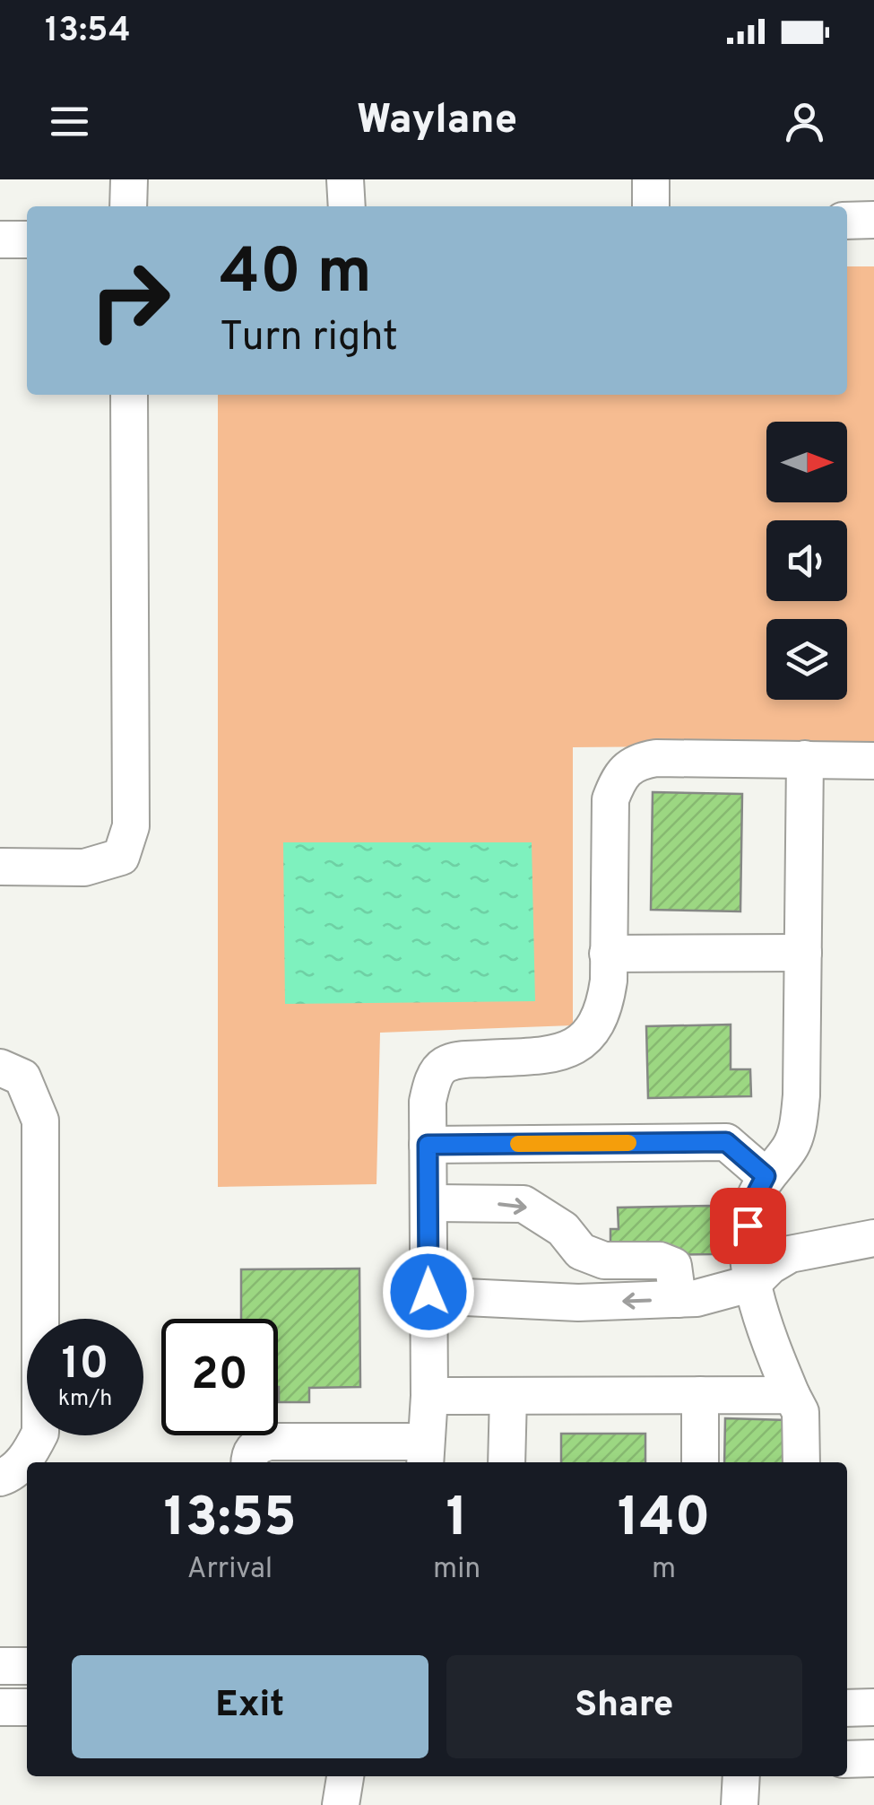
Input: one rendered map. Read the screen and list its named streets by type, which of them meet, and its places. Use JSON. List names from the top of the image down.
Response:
{
  "north": "right",
  "page": {
    "status": "13:54",
    "header": "Waylane",
    "turn": ["40 m", "Turn right"],
    "speed": "10 km/h",
    "limit": "20",
    "eta": [
      "13:55",
      "Arrival",
      "1",
      "min",
      "140",
      "m"
    ],
    "buttons": ["Exit", "Share"]
  }
}
